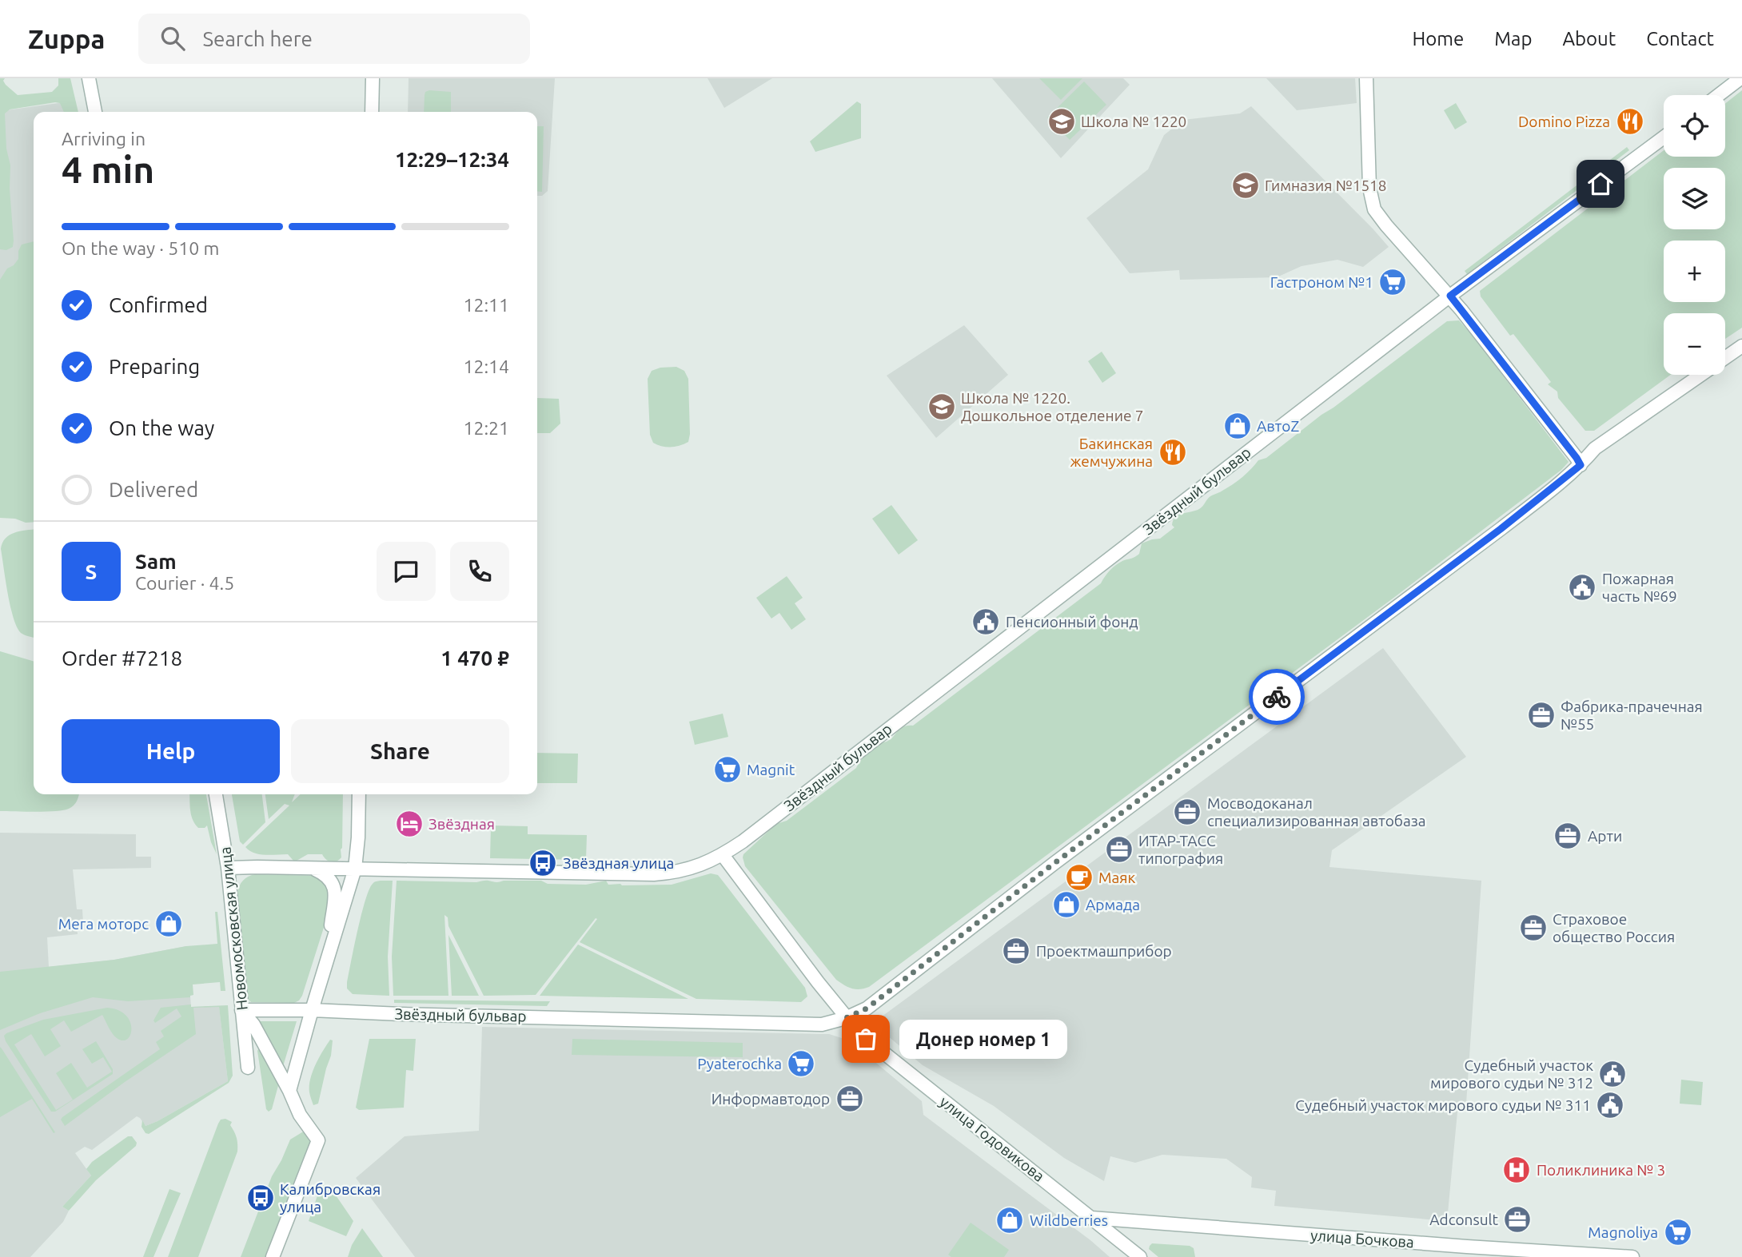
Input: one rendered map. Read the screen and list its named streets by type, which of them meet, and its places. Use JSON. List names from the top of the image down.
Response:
{
  "streets": {
    "street": [
      "Звёздный бульвар",
      "Новомосковская улица",
      "улица Годовикова",
      "улица Бочкова"
    ]
  },
  "crossings": [
    ["Звёздный бульвар", "Новомосковская улица"],
    ["Звёздный бульвар", "улица Годовикова"],
    ["улица Годовикова", "улица Бочкова"]
  ],
  "places": {
    "school or university": ["Школа № 1220", "Гимназия №1518", "Школа № 1220. Дошкольное отделение 7"],
    "restaurant": ["Domino Pizza", "Бакинская жемчужина"],
    "supermarket": [
      "Гастроном №1",
      "Magnit",
      "Pyaterochka",
      "Magnoliya"
    ],
    "shop": [
      "АвтоZ",
      "Армада",
      "Мега моторс",
      "Wildberries"
    ],
    "public building": [
      "Пожарная часть №69",
      "Пенсионный фонд",
      "Судебный участок мирового судьи № 312",
      "Судебный участок мирового судьи № 311"
    ],
    "office": [
      "Фабрика-прачечная №55",
      "Мосводоканал специализированная автобаза",
      "Арти",
      "ИТАР-ТАСС типография",
      "Страховое общество Россия",
      "Проектмашприбор",
      "Информавтодор",
      "Adconsult"
    ],
    "hotel": ["Звёздная"],
    "bus stop": ["Звёздная улица", "Калибровская улица"],
    "cafe": ["Маяк"],
    "other": ["Донер номер 1"],
    "hospital": ["Поликлиника № 3"]
  },
  "page": {
    "header": "Zuppa",
    "search": "Search here",
    "nav": [
      "Home",
      "Map",
      "About",
      "Contact"
    ],
    "map_buttons": ["+", "−"],
    "heading": ["4 min", "Arriving in", "12:29–12:34"],
    "panel": [
      "Sam",
      "Courier · 4.5",
      "Order #7218",
      "1 470 ₽"
    ],
    "bar": "On the way · 510 m",
    "list": [
      ["Confirmed", "12:11"],
      ["Preparing", "12:14"],
      ["On the way", "12:21"],
      "Delivered"
    ],
    "round": "S",
    "buttons": ["Help", "Share"],
    "bubble": "Донер номер 1"
  }
}
